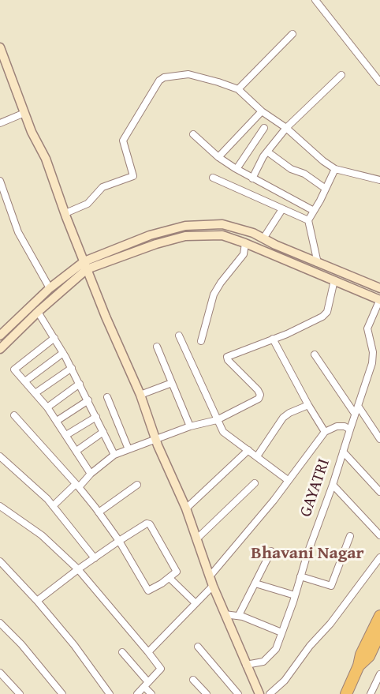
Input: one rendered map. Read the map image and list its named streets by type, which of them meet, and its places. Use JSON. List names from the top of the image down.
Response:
{
  "streets": {
    "street": ["GAYATRI"]
  },
  "districts": ["Bhavani Nagar"]
}
